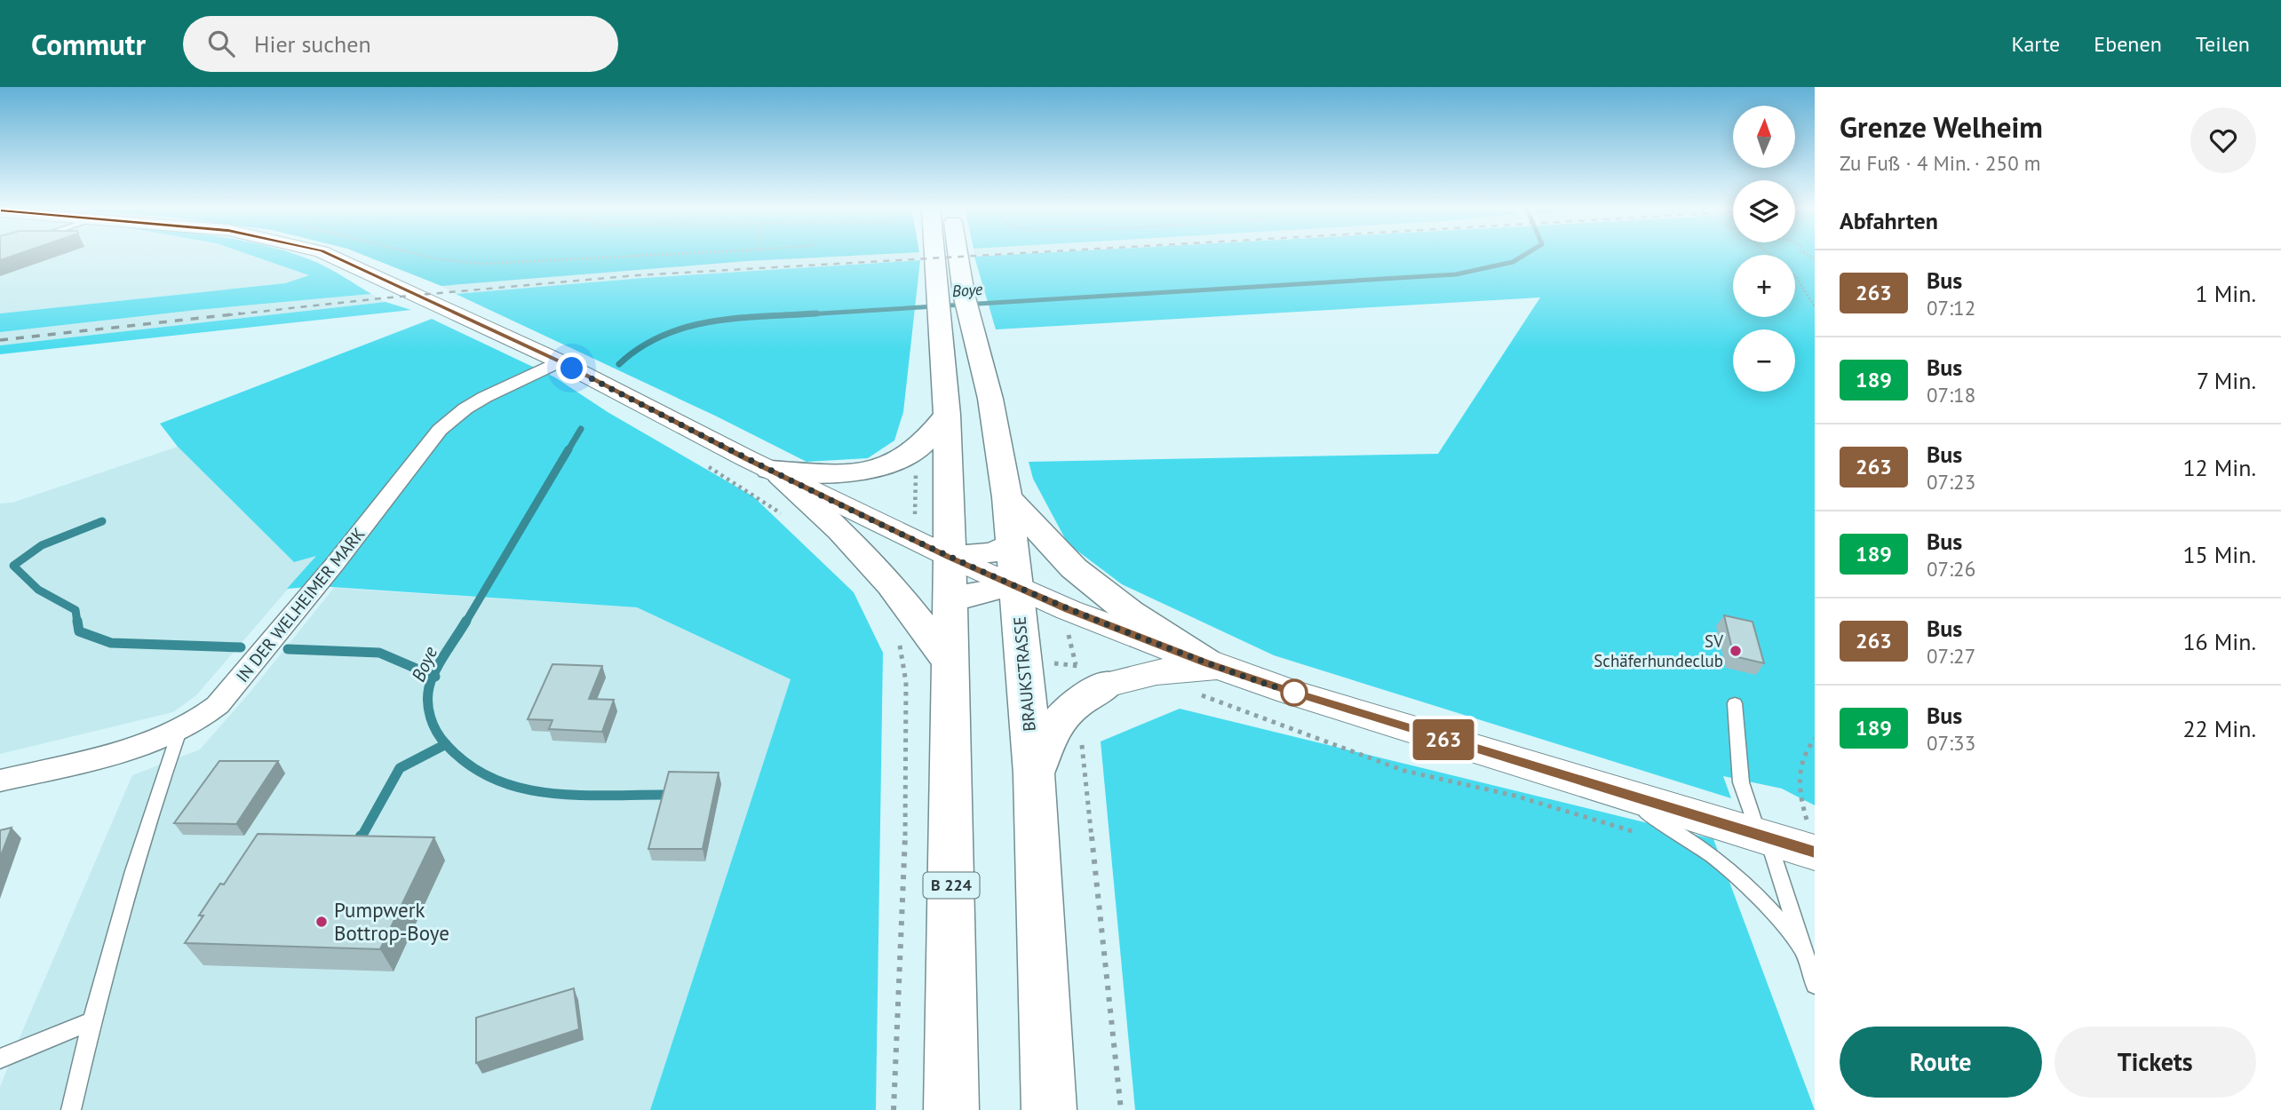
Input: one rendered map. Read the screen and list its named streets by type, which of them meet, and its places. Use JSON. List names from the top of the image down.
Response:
{
  "streets": {
    "main road": ["BRAUKSTRASSE", "B 224"],
    "street": ["IN DER WELHEIMER MARK"]
  },
  "water": ["Boye"],
  "places": ["SV Schäferhundeclub", "Pumpwerk Bottrop-Boye"],
  "lines": ["bus line 263"],
  "north": "top",
  "page": {
    "header": "Commutr",
    "search": "Hier suchen",
    "nav": ["Karte", "Ebenen", "Teilen"],
    "on_map": "263",
    "heading": [
      ["Grenze Welheim", "Zu Fuß · 4 Min. · 250 m"],
      "Abfahrten"
    ],
    "map_buttons": ["+", "−"],
    "list": [
      {
        "mark": "263",
        "name": "Bus",
        "note": "07:12",
        "value": "1 Min."
      },
      {
        "mark": "189",
        "name": "Bus",
        "note": "07:18",
        "value": "7 Min."
      },
      {
        "mark": "263",
        "name": "Bus",
        "note": "07:23",
        "value": "12 Min."
      },
      {
        "mark": "189",
        "name": "Bus",
        "note": "07:26",
        "value": "15 Min."
      },
      {
        "mark": "263",
        "name": "Bus",
        "note": "07:27",
        "value": "16 Min."
      },
      {
        "mark": "189",
        "name": "Bus",
        "note": "07:33",
        "value": "22 Min."
      }
    ],
    "buttons": ["Route", "Tickets"]
  }
}
